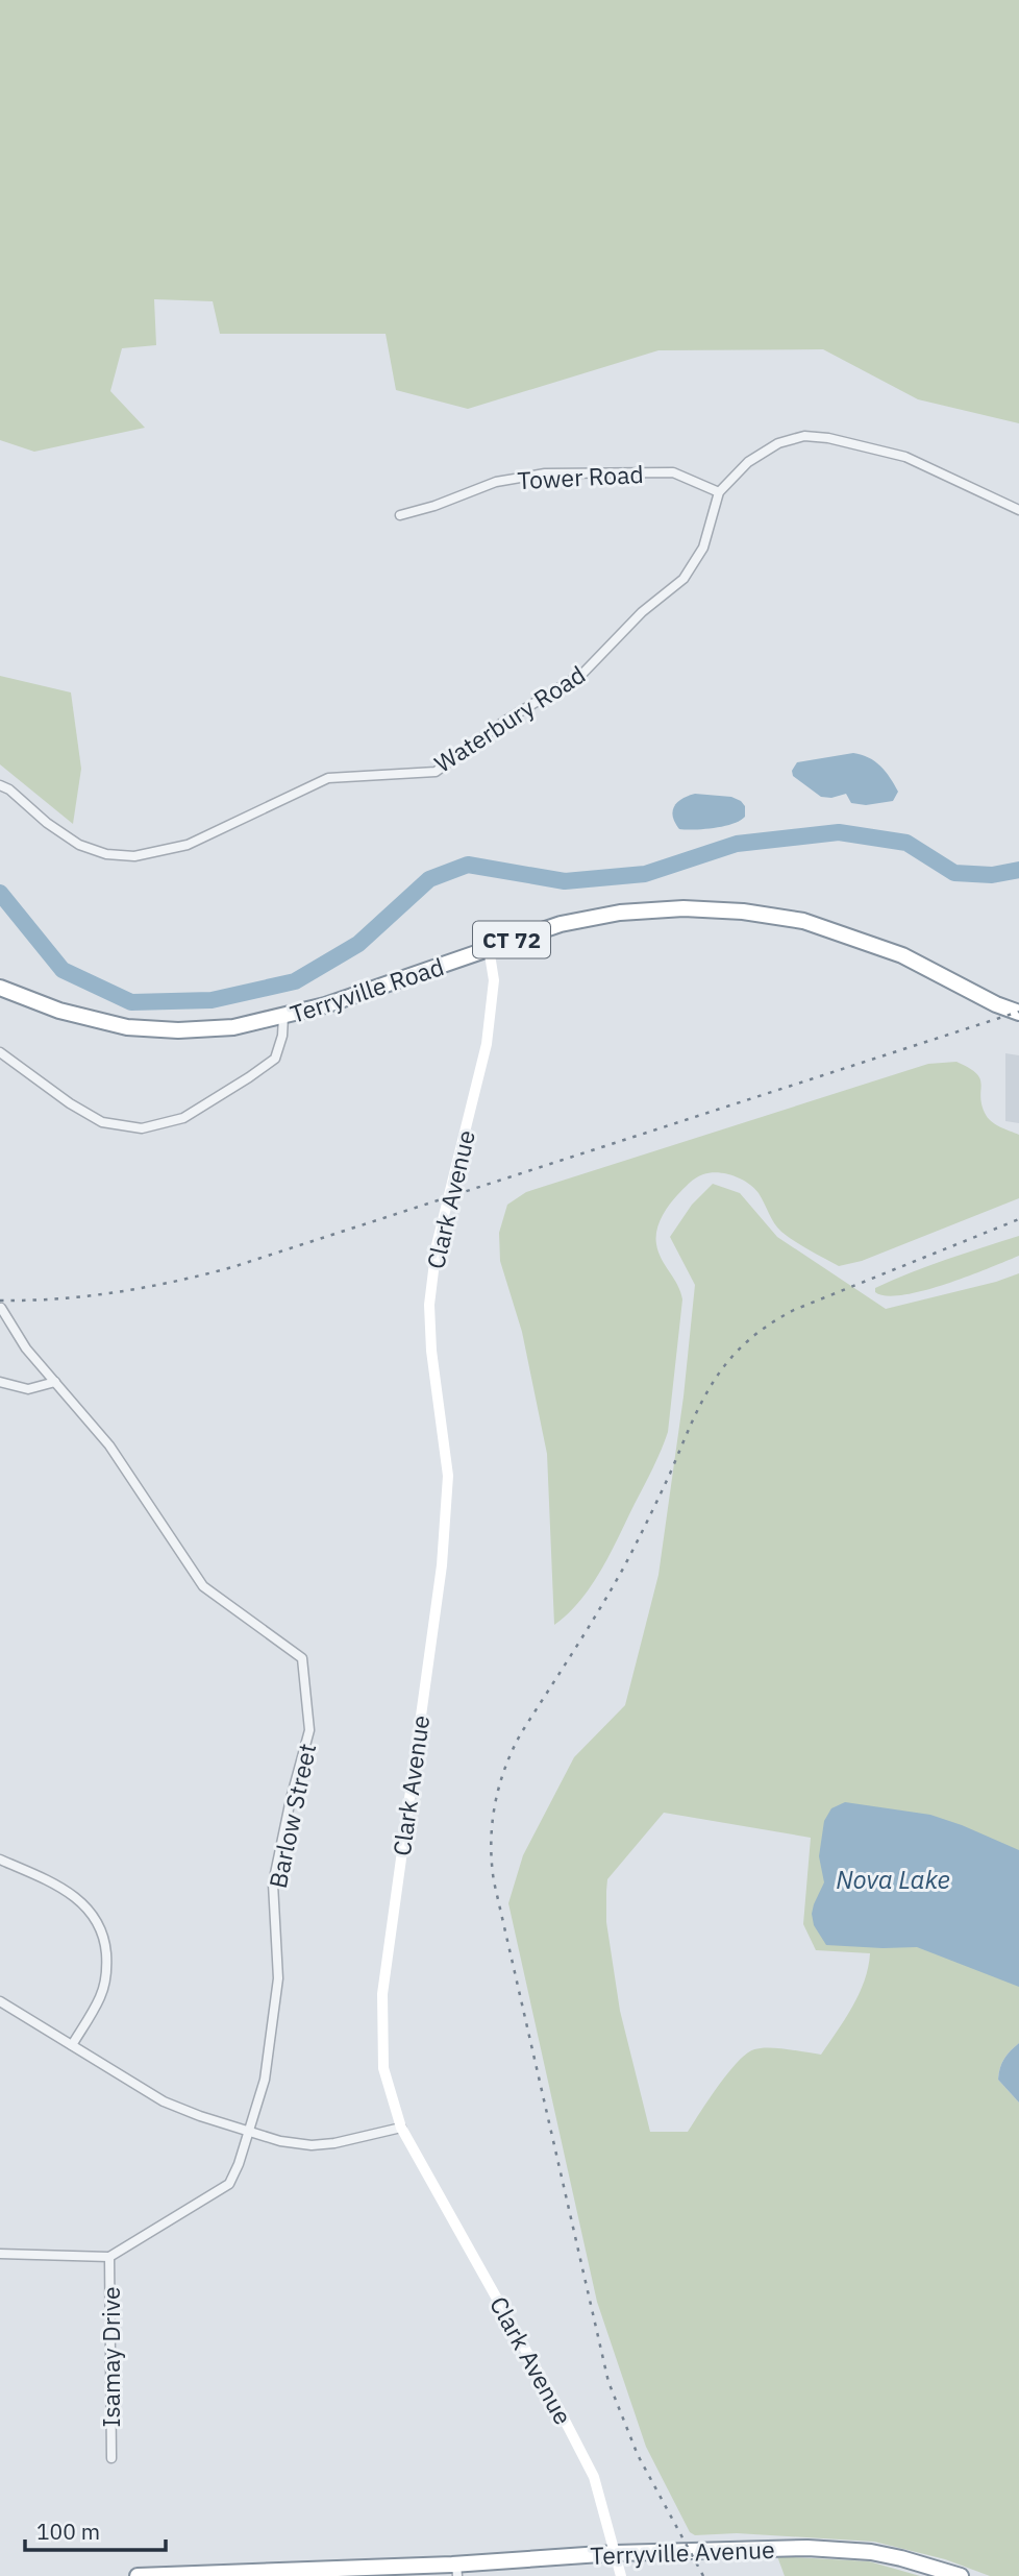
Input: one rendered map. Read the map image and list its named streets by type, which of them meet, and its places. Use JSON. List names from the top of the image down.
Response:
{
  "streets": {
    "highway": ["CT 72", "Terryville Road", "Terryville Avenue"],
    "main road": ["Clark Avenue"],
    "street": [
      "Tower Road",
      "Waterbury Road",
      "Barlow Street",
      "Isamay Drive"
    ]
  },
  "crossings": [
    ["Tower Road", "Waterbury Road"],
    ["Terryville Road", "Clark Avenue"],
    ["Clark Avenue", "Terryville Avenue"],
    ["Barlow Street", "Isamay Drive"]
  ],
  "water": ["Nova Lake"],
  "scale_bar": "100 m"
}
